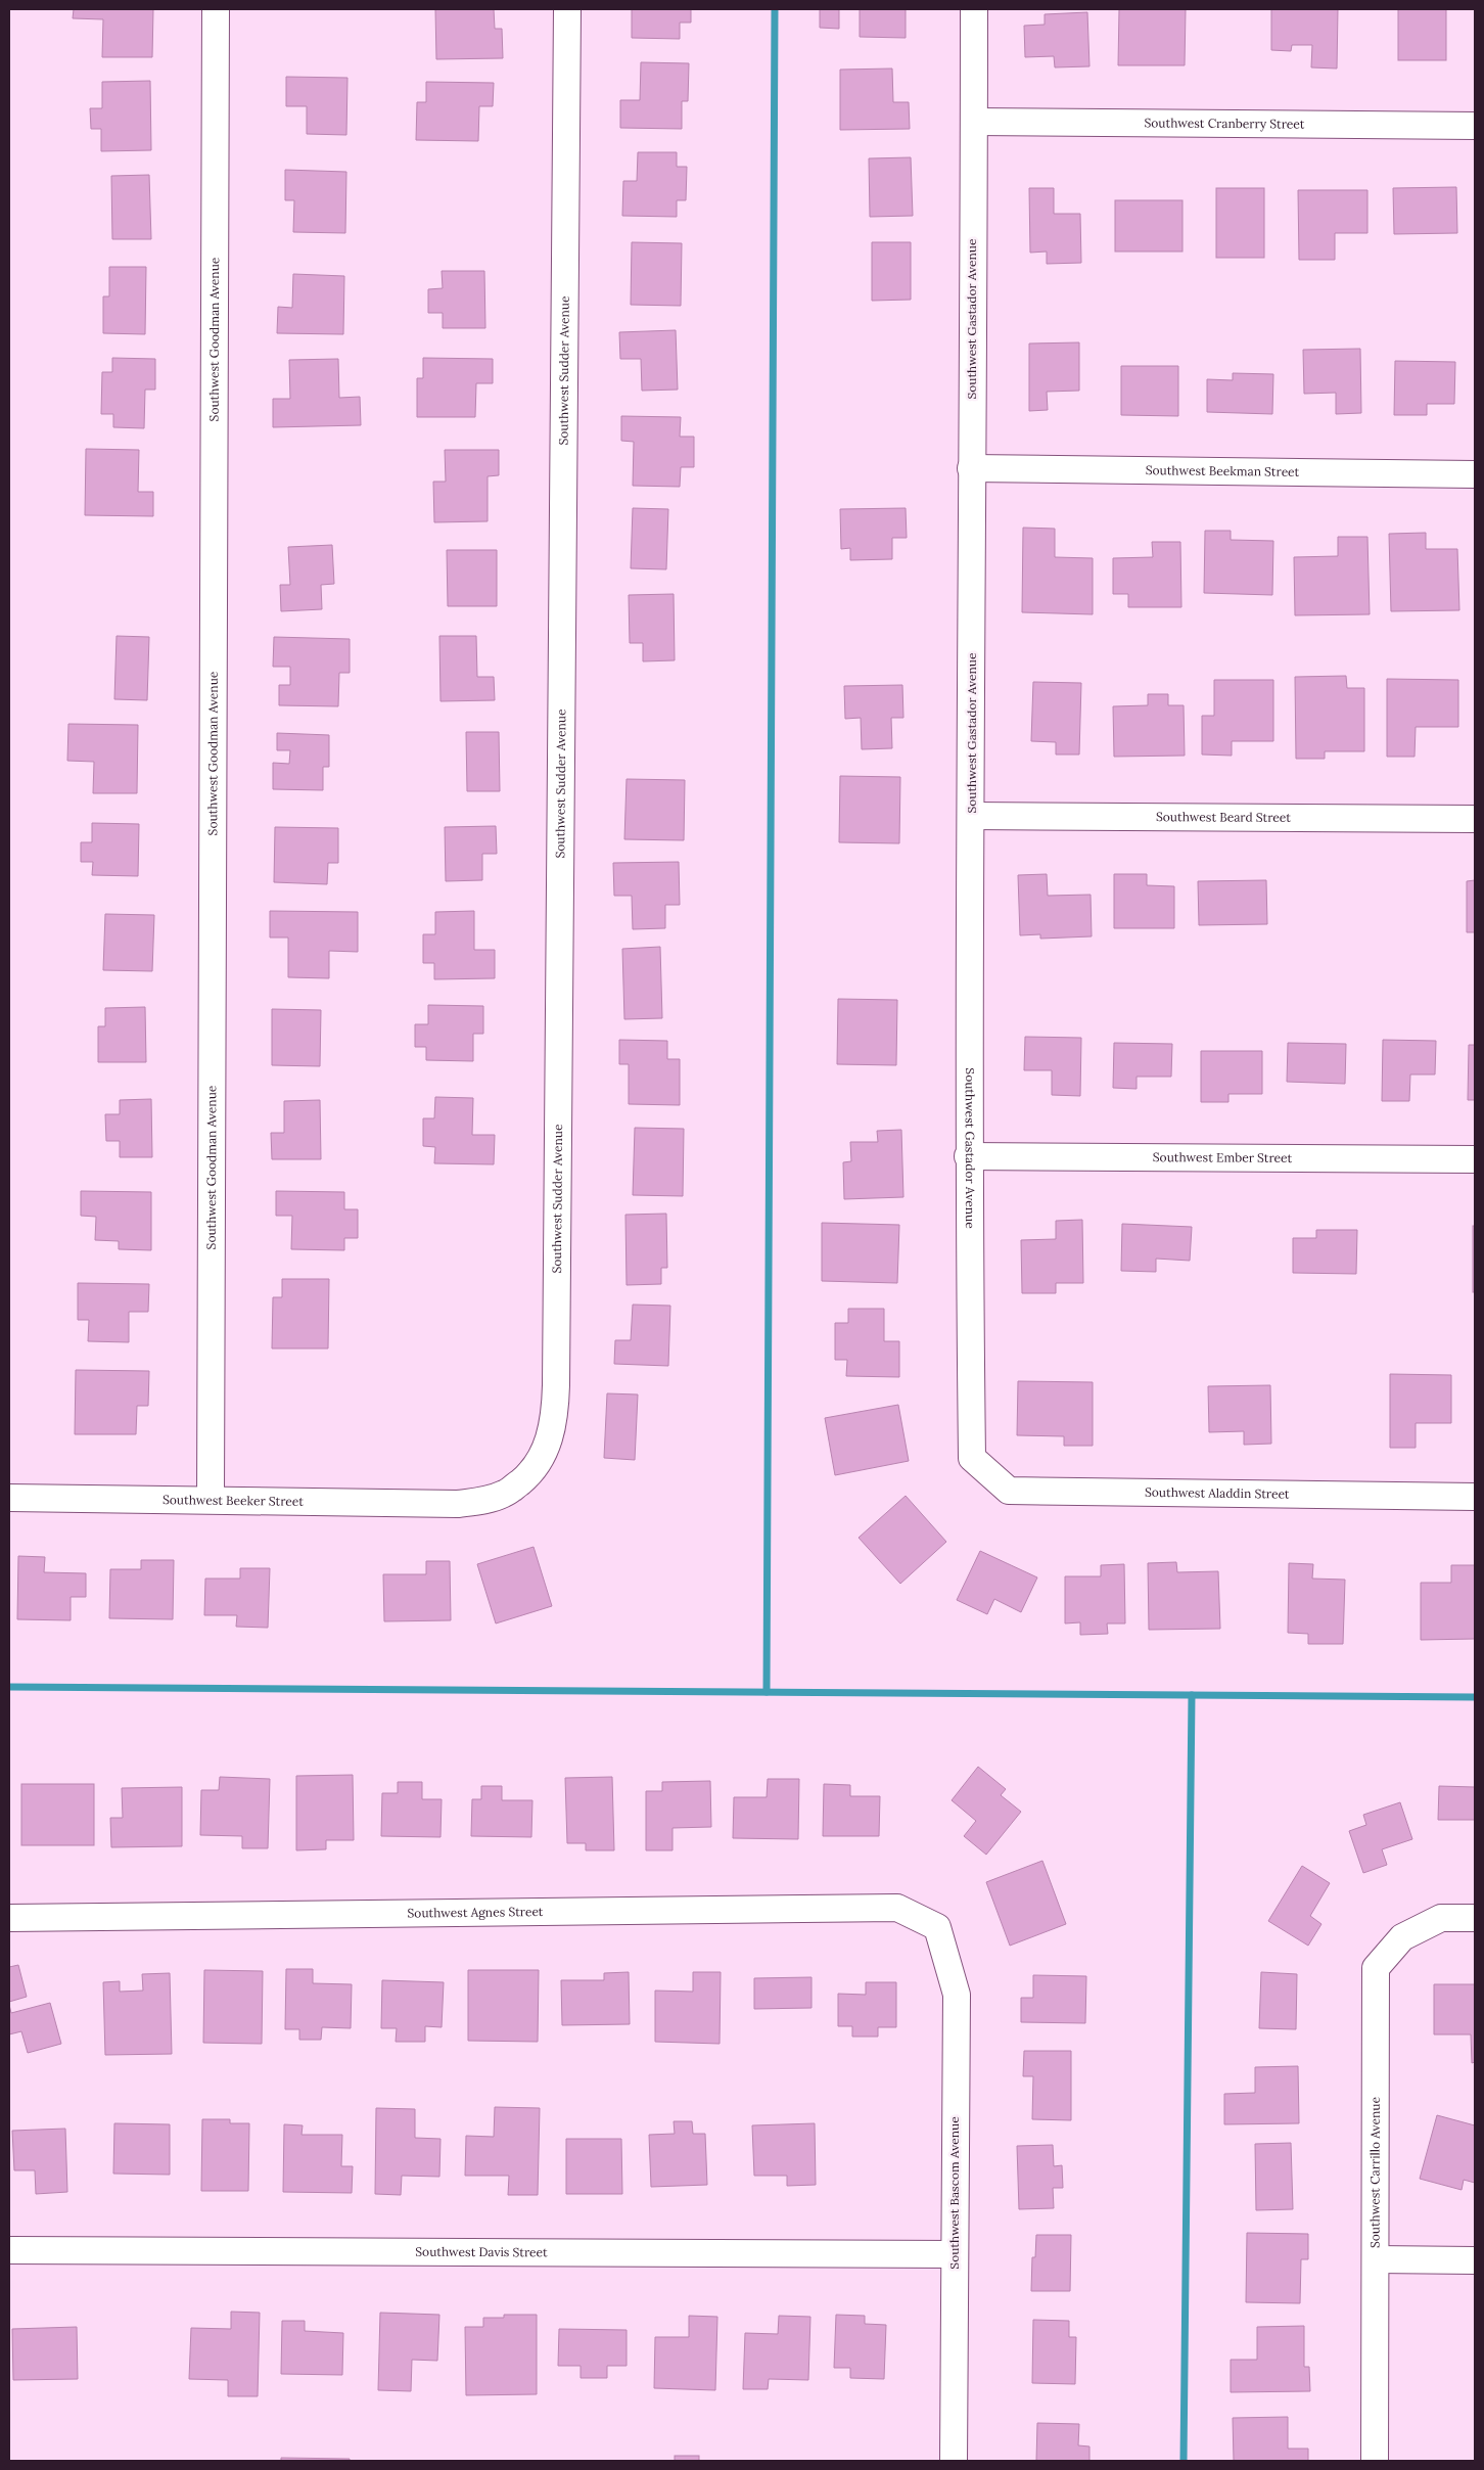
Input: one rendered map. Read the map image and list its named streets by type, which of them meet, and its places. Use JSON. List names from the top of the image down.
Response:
{
  "streets": {
    "street": [
      "Southwest Cranberry Street",
      "Southwest Gastador Avenue",
      "Southwest Goodman Avenue",
      "Southwest Sudder Avenue",
      "Southwest Beekman Street",
      "Southwest Beard Street",
      "Southwest Ember Street",
      "Southwest Aladdin Street",
      "Southwest Beeker Street",
      "Southwest Agnes Street",
      "Southwest Carrillo Avenue",
      "Southwest Bascom Avenue",
      "Southwest Davis Street"
    ]
  },
  "crossings": [
    ["Southwest Cranberry Street", "Southwest Gastador Avenue"],
    ["Southwest Gastador Avenue", "Southwest Beekman Street"],
    ["Southwest Gastador Avenue", "Southwest Beard Street"],
    ["Southwest Gastador Avenue", "Southwest Ember Street"],
    ["Southwest Gastador Avenue", "Southwest Aladdin Street"],
    ["Southwest Goodman Avenue", "Southwest Beeker Street"],
    ["Southwest Sudder Avenue", "Southwest Beeker Street"],
    ["Southwest Agnes Street", "Southwest Bascom Avenue"],
    ["Southwest Bascom Avenue", "Southwest Davis Street"]
  ]
}
